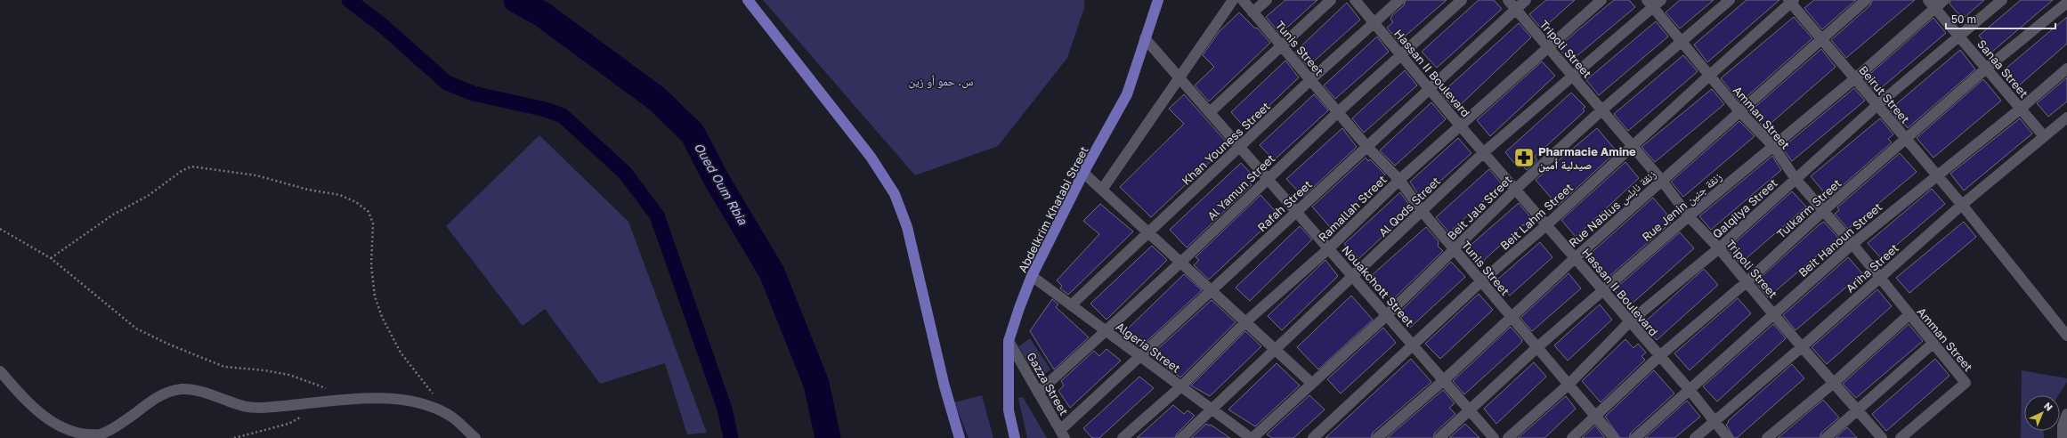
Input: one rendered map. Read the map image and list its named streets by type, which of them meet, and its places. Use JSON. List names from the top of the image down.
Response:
{
  "streets": {
    "main road": ["Abdelkrim Khatabi Street"],
    "street": [
      "Tunis Street",
      "Tripoli Street",
      "Sanaa Street",
      "Hassan II Boulevard",
      "Beirut Street",
      "Amman Street",
      "Khan Youness Street",
      "Al Yamun Street",
      "Rafah Street",
      "Al Qods Street",
      "Rue Jenin زنقة جنين",
      "Beit Jala Street",
      "Ramallah Street",
      "Rue Nablus زنقة نابلس",
      "Qalqilya Street",
      "Tulkarm Street",
      "Beit Lahm Street",
      "Beit Hanoun Street",
      "Ariha Street",
      "Nouakchott Street",
      "Algeria Street",
      "Gazza Street"
    ]
  },
  "crossings": [
    ["Tunis Street", "Khan Youness Street"],
    ["Tunis Street", "Al Yamun Street"],
    ["Tunis Street", "Rafah Street"],
    ["Tunis Street", "Al Qods Street"],
    ["Tunis Street", "Rue Jenin زنقة جنين"],
    ["Tunis Street", "Beit Jala Street"],
    ["Tunis Street", "Ramallah Street"],
    ["Tunis Street", "Rue Nablus زنقة نابلس"],
    ["Tunis Street", "Qalqilya Street"],
    ["Tunis Street", "Tulkarm Street"],
    ["Tunis Street", "Beit Lahm Street"],
    ["Tripoli Street", "Rafah Street"],
    ["Tripoli Street", "Al Qods Street"],
    ["Tripoli Street", "Rue Jenin زنقة جنين"],
    ["Tripoli Street", "Beit Jala Street"],
    ["Tripoli Street", "Ramallah Street"],
    ["Tripoli Street", "Rue Nablus زنقة نابلس"],
    ["Tripoli Street", "Qalqilya Street"],
    ["Tripoli Street", "Tulkarm Street"],
    ["Tripoli Street", "Beit Lahm Street"],
    ["Tripoli Street", "Beit Hanoun Street"],
    ["Tripoli Street", "Ariha Street"],
    ["Sanaa Street", "Rue Jenin زنقة جنين"],
    ["Sanaa Street", "Qalqilya Street"],
    ["Sanaa Street", "Tulkarm Street"],
    ["Sanaa Street", "Beit Hanoun Street"],
    ["Sanaa Street", "Ariha Street"],
    ["Hassan II Boulevard", "Khan Youness Street"],
    ["Hassan II Boulevard", "Al Yamun Street"],
    ["Hassan II Boulevard", "Rafah Street"],
    ["Hassan II Boulevard", "Al Qods Street"],
    ["Hassan II Boulevard", "Rue Jenin زنقة جنين"],
    ["Hassan II Boulevard", "Beit Jala Street"],
    ["Hassan II Boulevard", "Ramallah Street"],
    ["Hassan II Boulevard", "Rue Nablus زنقة نابلس"],
    ["Hassan II Boulevard", "Qalqilya Street"],
    ["Hassan II Boulevard", "Tulkarm Street"],
    ["Hassan II Boulevard", "Beit Lahm Street"],
    ["Hassan II Boulevard", "Beit Hanoun Street"],
    ["Hassan II Boulevard", "Ariha Street"],
    ["Beirut Street", "Rue Jenin زنقة جنين"],
    ["Beirut Street", "Rue Nablus زنقة نابلس"],
    ["Beirut Street", "Qalqilya Street"],
    ["Beirut Street", "Tulkarm Street"],
    ["Beirut Street", "Beit Lahm Street"],
    ["Beirut Street", "Beit Hanoun Street"],
    ["Beirut Street", "Ariha Street"],
    ["Amman Street", "Al Qods Street"],
    ["Amman Street", "Rue Jenin زنقة جنين"],
    ["Amman Street", "Beit Jala Street"],
    ["Amman Street", "Rue Nablus زنقة نابلس"],
    ["Amman Street", "Qalqilya Street"],
    ["Amman Street", "Tulkarm Street"],
    ["Amman Street", "Beit Lahm Street"],
    ["Amman Street", "Beit Hanoun Street"],
    ["Amman Street", "Ariha Street"],
    ["Khan Youness Street", "Nouakchott Street"],
    ["Khan Youness Street", "Algeria Street"],
    ["Al Yamun Street", "Nouakchott Street"],
    ["Al Yamun Street", "Algeria Street"],
    ["Al Yamun Street", "Gazza Street"],
    ["Rafah Street", "Nouakchott Street"],
    ["Rafah Street", "Algeria Street"],
    ["Rafah Street", "Gazza Street"],
    ["Al Qods Street", "Nouakchott Street"],
    ["Al Qods Street", "Algeria Street"],
    ["Rue Jenin زنقة جنين", "Nouakchott Street"],
    ["Beit Jala Street", "Nouakchott Street"],
    ["Beit Jala Street", "Algeria Street"],
    ["Ramallah Street", "Nouakchott Street"],
    ["Ramallah Street", "Algeria Street"],
    ["Rue Nablus زنقة نابلس", "Nouakchott Street"],
    ["Abdelkrim Khatabi Street", "Nouakchott Street"],
    ["Abdelkrim Khatabi Street", "Algeria Street"],
    ["Abdelkrim Khatabi Street", "Gazza Street"],
    ["Beit Lahm Street", "Nouakchott Street"]
  ],
  "water": ["Oued Oum Rbia"],
  "parks": ["س. حمو أو زين"],
  "places": {
    "pharmacy": ["Pharmacie Amine صيدلية أمين"]
  },
  "scale_bar": "50 m",
  "north": "top right"
}
